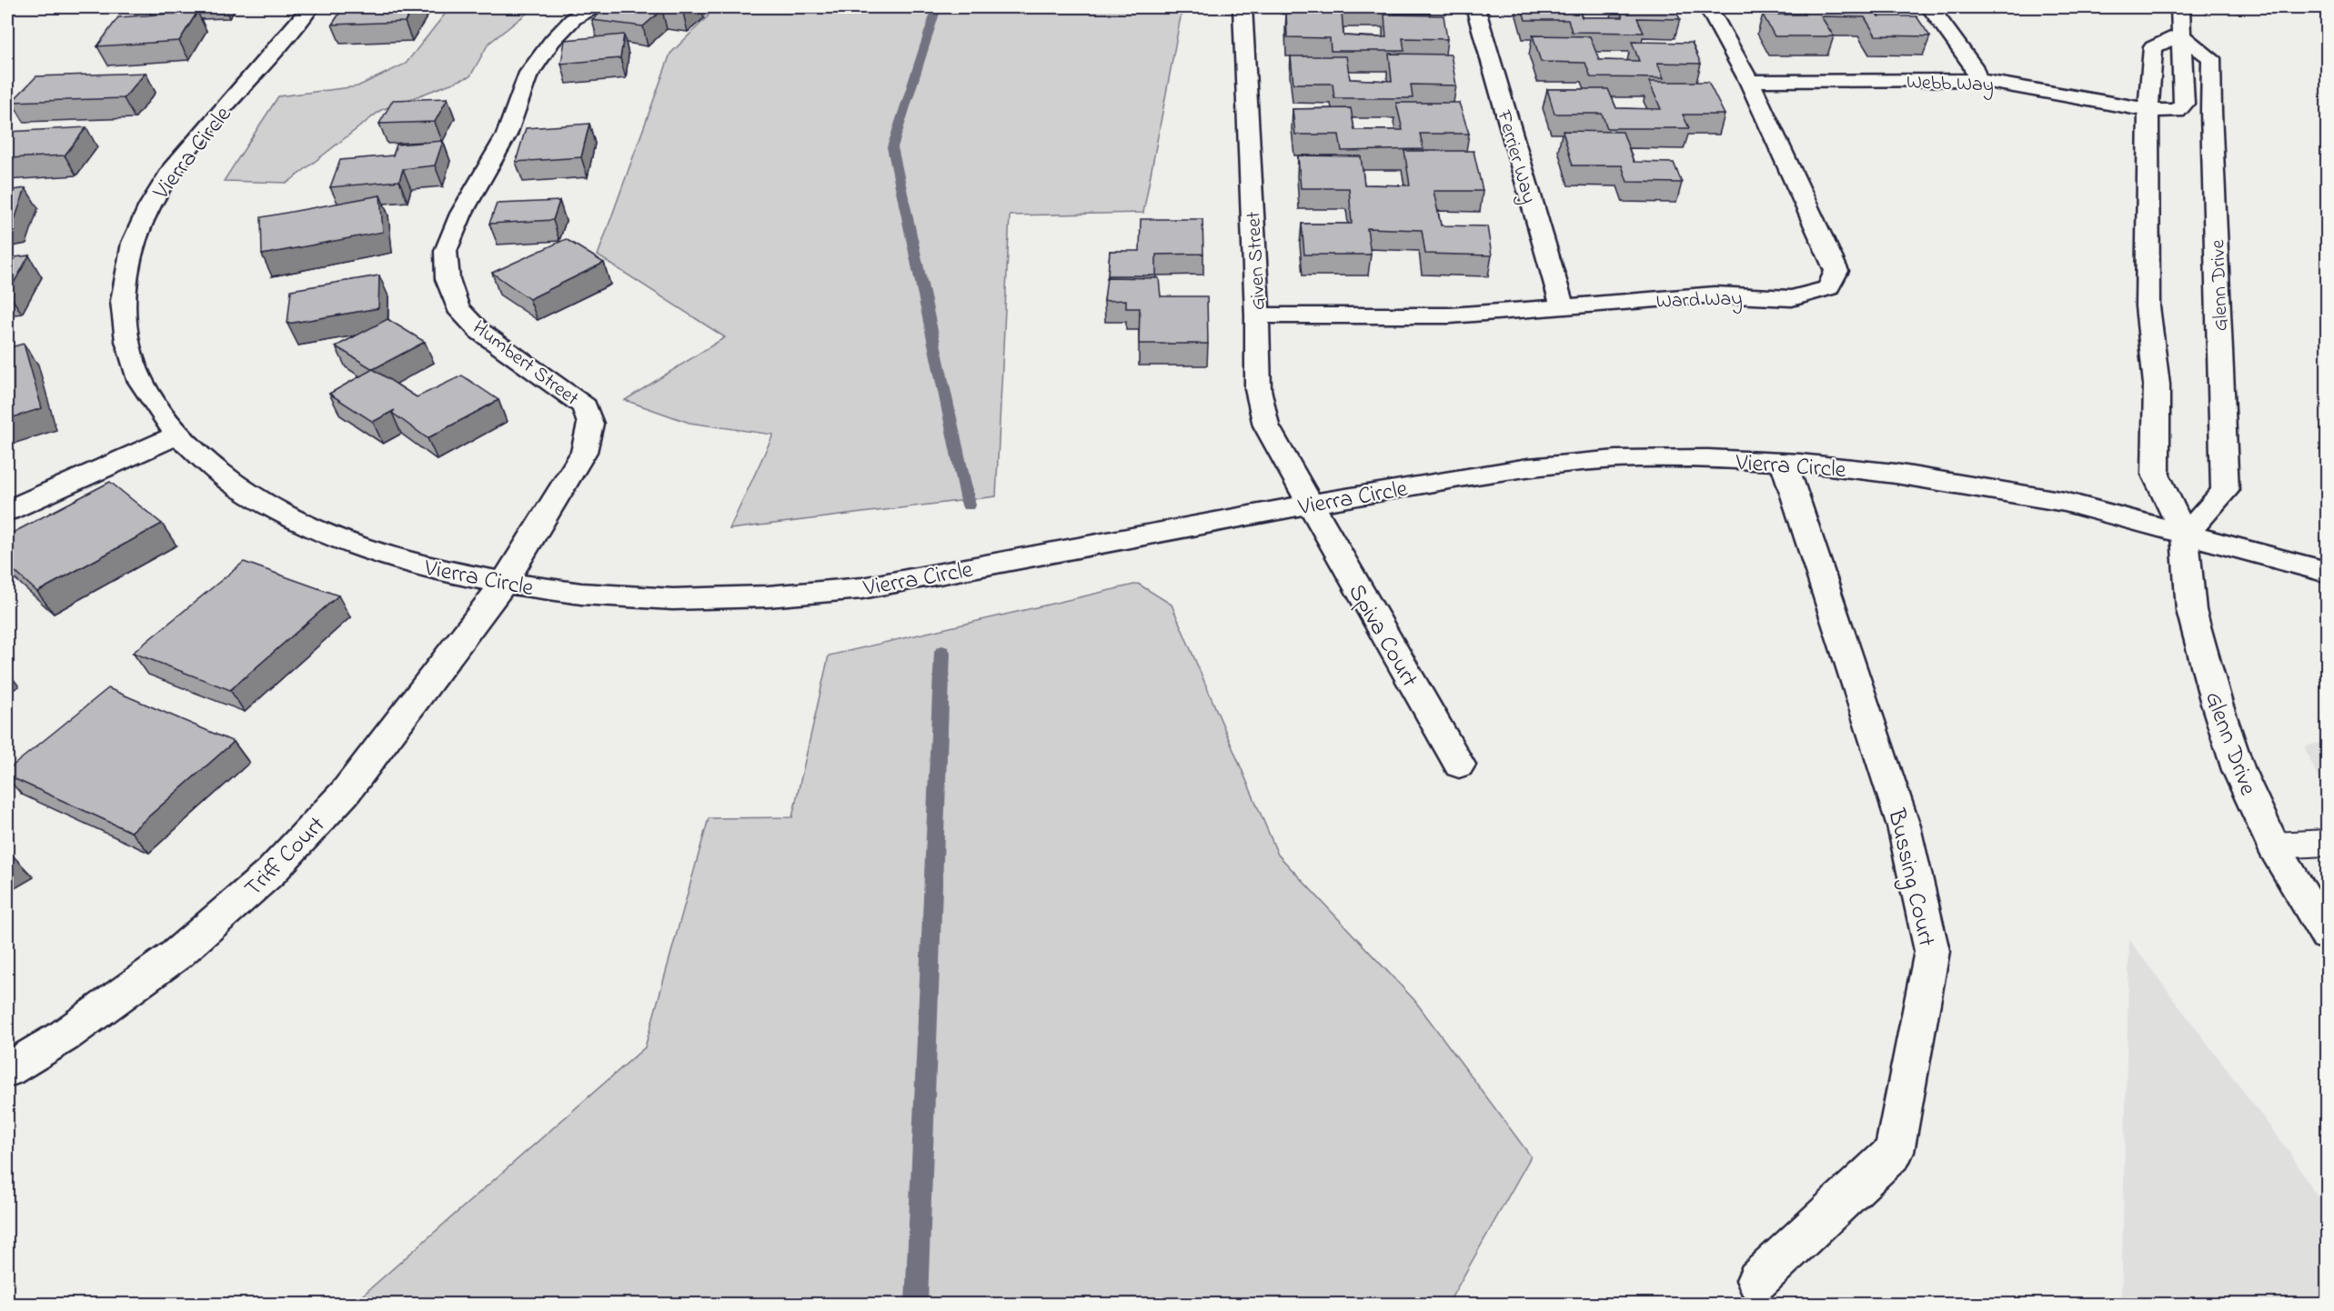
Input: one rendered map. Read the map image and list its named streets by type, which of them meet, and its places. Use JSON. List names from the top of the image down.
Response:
{
  "streets": {
    "street": [
      "Webb Way",
      "Vierra Circle",
      "Ferrier Way",
      "Given Street",
      "Glenn Drive",
      "Ward Way",
      "Humbert Street",
      "Spiva Court",
      "Triff Court",
      "Bussing Court"
    ]
  },
  "crossings": [
    ["Webb Way", "Glenn Drive"],
    ["Webb Way", "Ward Way"],
    ["Vierra Circle", "Given Street"],
    ["Vierra Circle", "Glenn Drive"],
    ["Vierra Circle", "Humbert Street"],
    ["Vierra Circle", "Spiva Court"],
    ["Vierra Circle", "Triff Court"],
    ["Vierra Circle", "Bussing Court"],
    ["Ferrier Way", "Ward Way"],
    ["Given Street", "Ward Way"],
    ["Given Street", "Spiva Court"],
    ["Humbert Street", "Triff Court"]
  ]
}
